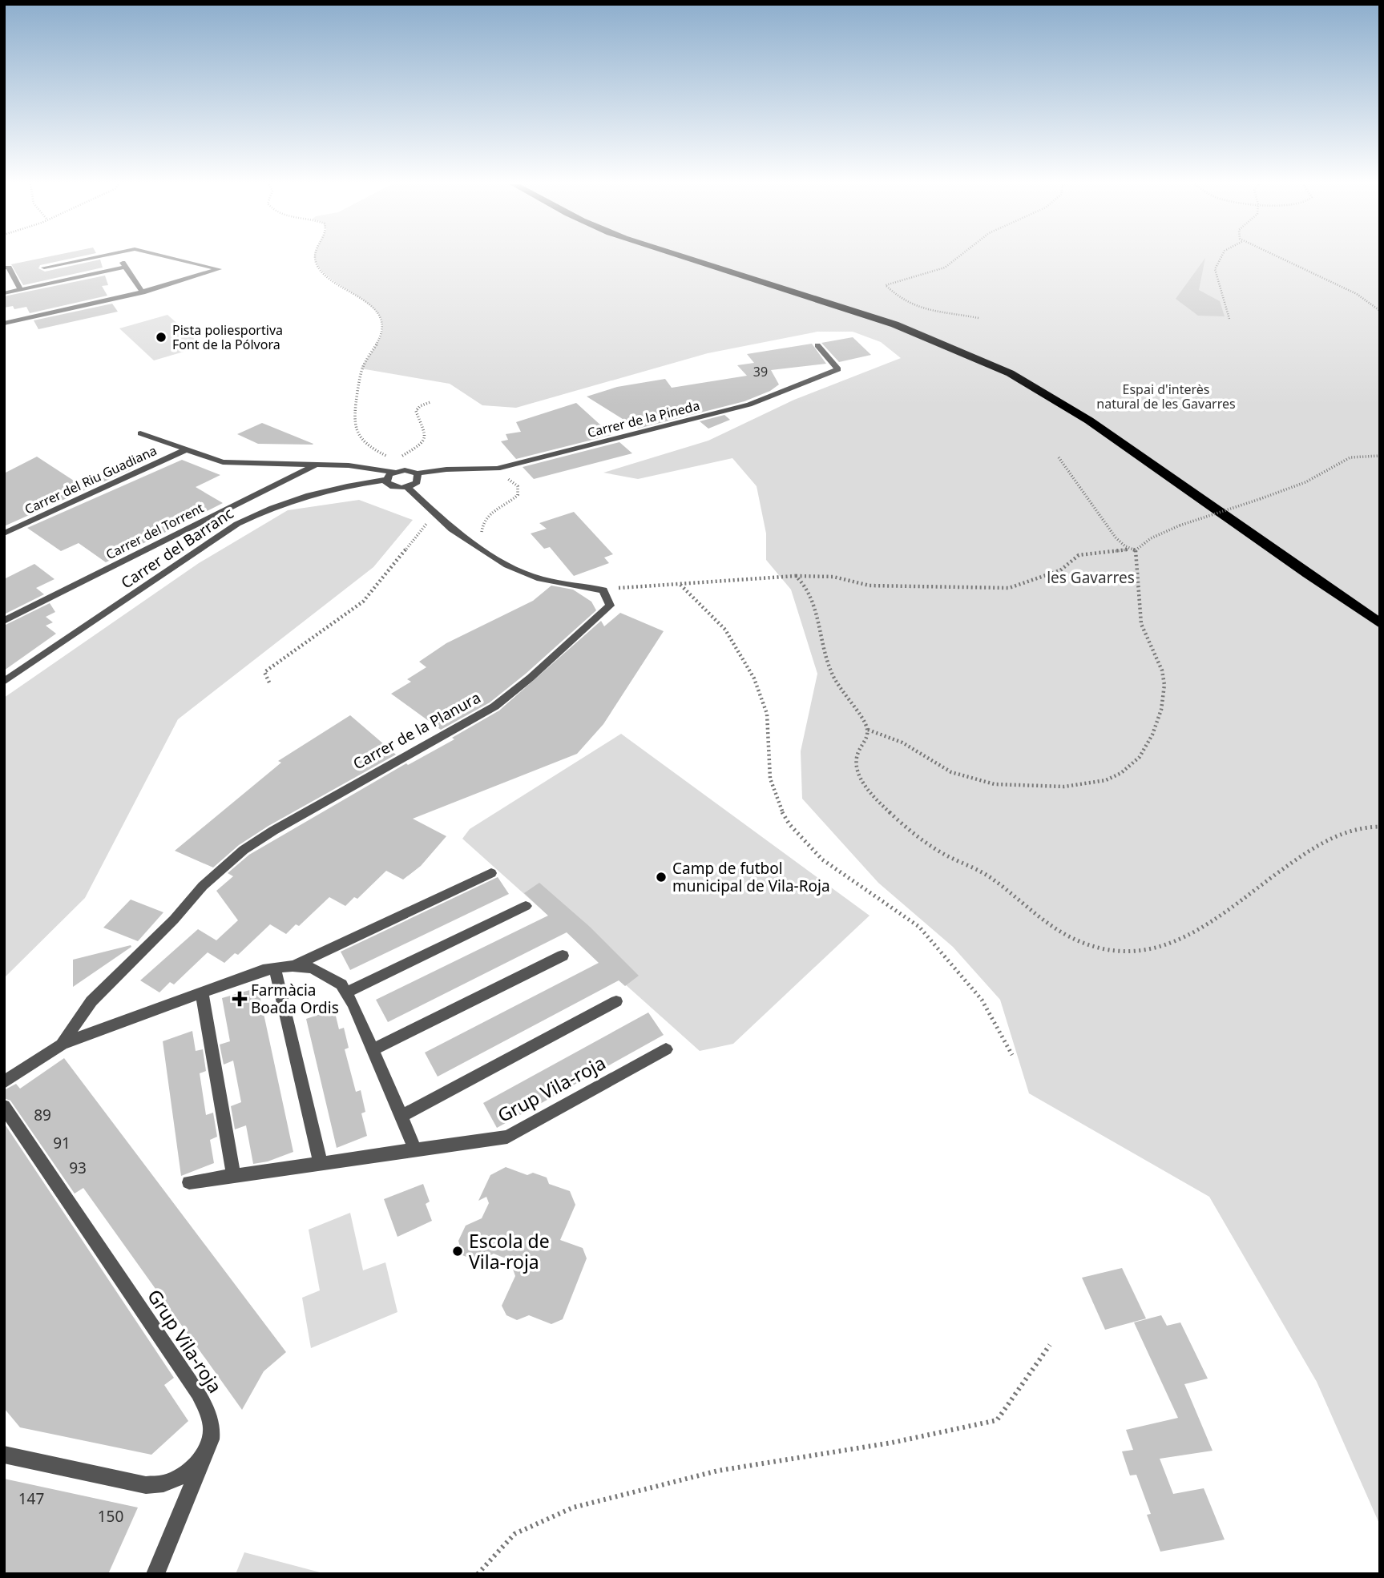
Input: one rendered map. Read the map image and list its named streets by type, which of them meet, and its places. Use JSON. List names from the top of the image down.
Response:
{
  "streets": {
    "street": [
      "Carrer de la Pineda",
      "Carrer del Riu Guadiana",
      "Carrer del Torrent",
      "Carrer del Barranc",
      "Carrer de la Planura",
      "Grup Vila-roja"
    ]
  },
  "crossings": [
    ["Carrer de la Pineda", "Carrer del Riu Guadiana"],
    ["Carrer del Riu Guadiana", "Carrer del Torrent"]
  ],
  "parks": ["Espai d'interès natural de les Gavarres", "les Gavarres"],
  "places": {
    "other": ["Pista poliesportiva Font de la Pólvora", "Camp de futbol municipal de Vila-Roja", "Escola de Vila-roja"],
    "health": ["Farmàcia Boada Ordis"]
  },
  "house_numbers": [
    "39",
    "89",
    "91",
    "93",
    "147",
    "150"
  ]
}
